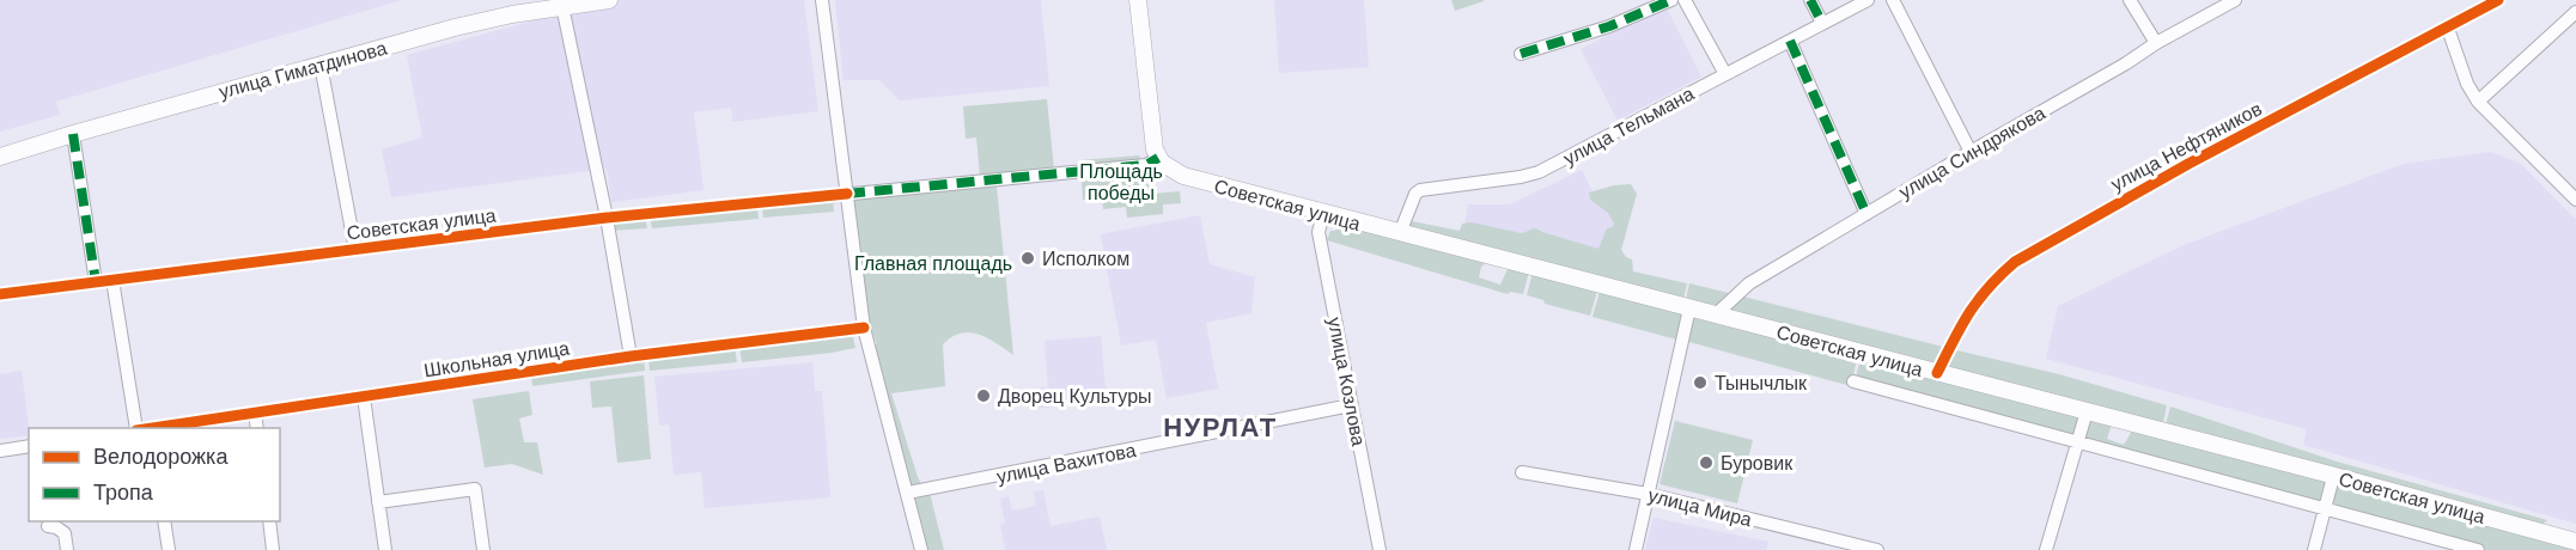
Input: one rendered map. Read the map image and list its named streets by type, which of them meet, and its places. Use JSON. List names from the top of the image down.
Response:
{
  "streets": {
    "main road": ["улица Гиматдинова", "Советская улица"],
    "street": [
      "улица Тельмана",
      "улица Нефтяников",
      "улица Синдрякова",
      "Школьная улица",
      "улица Козлова",
      "улица Вахитова",
      "улица Мира"
    ]
  },
  "crossings": [
    ["улица Тельмана", "Советская улица"],
    ["улица Нефтяников", "Советская улица"],
    ["улица Синдрякова", "Советская улица"],
    ["Советская улица", "улица Козлова"],
    ["улица Козлова", "улица Вахитова"]
  ],
  "districts": ["НУРЛАТ"],
  "parks": ["Площадь победы", "Главная площадь"],
  "places": [
    "Исполком",
    "Тынычлык",
    "Дворец Культуры",
    "Буровик"
  ],
  "legend": ["Велодорожка", "Тропа"]
}
